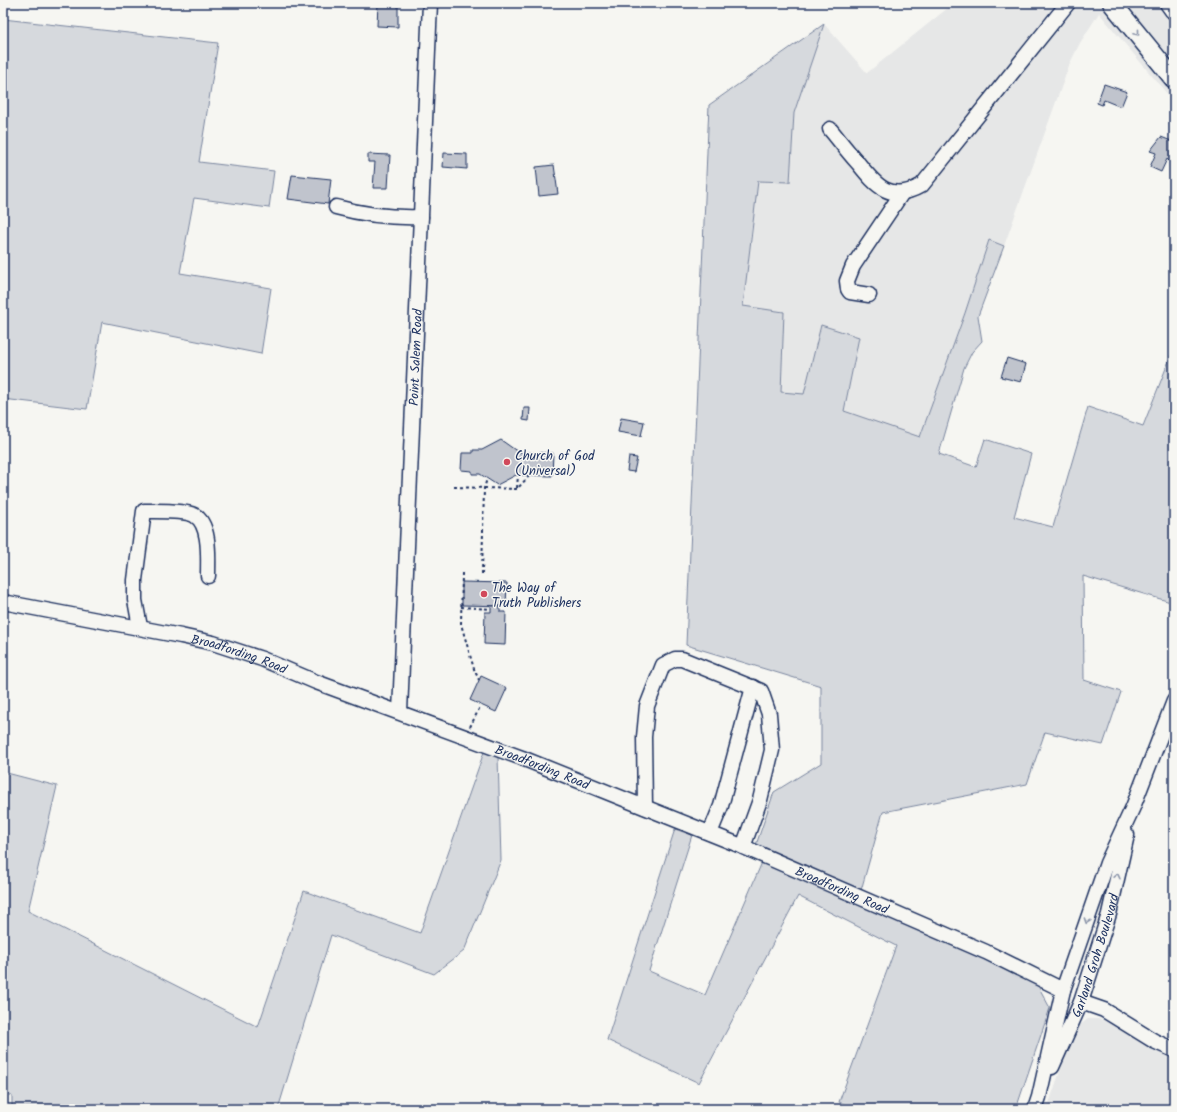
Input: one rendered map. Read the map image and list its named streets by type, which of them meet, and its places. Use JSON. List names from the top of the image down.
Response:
{
  "streets": {
    "street": ["Point Salem Road", "Broadfording Road", "Garland Groh Boulevard"]
  },
  "crossings": [
    ["Point Salem Road", "Broadfording Road"],
    ["Broadfording Road", "Garland Groh Boulevard"]
  ],
  "places": ["Church of God (Universal)", "The Way of Truth Publishers"]
}
